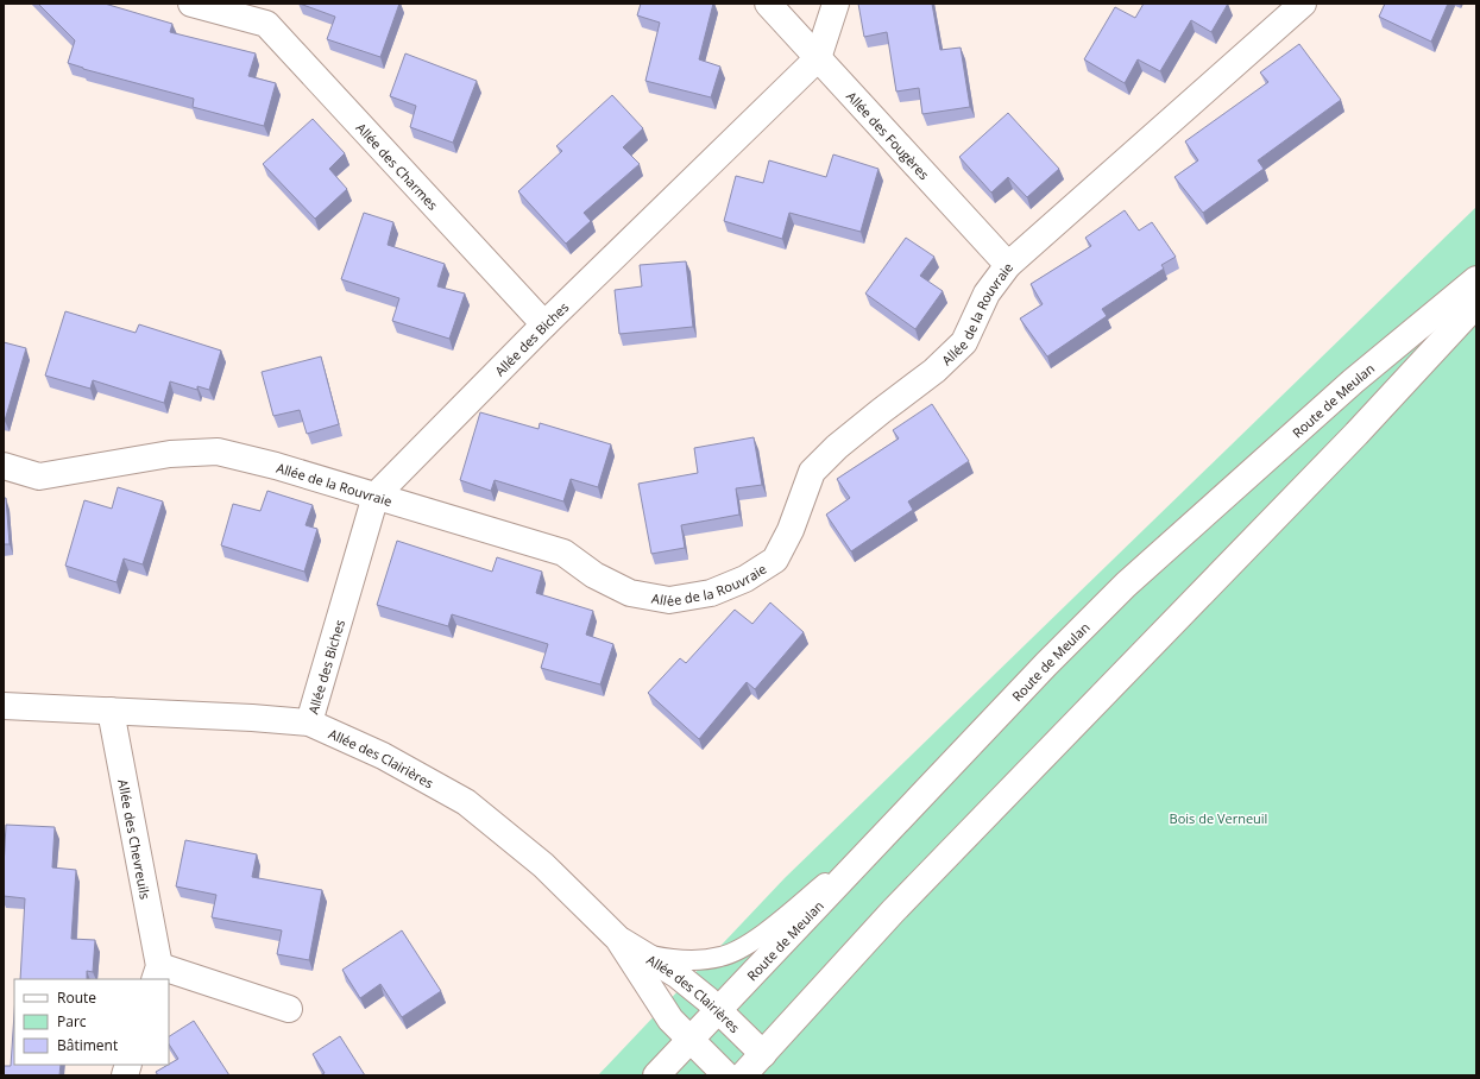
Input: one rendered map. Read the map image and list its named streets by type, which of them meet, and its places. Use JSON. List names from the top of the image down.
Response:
{
  "streets": {
    "street": [
      "Allée des Fougères",
      "Allée des Charmes",
      "Allée de la Rouvraie",
      "Allée des Biches",
      "Route de Meulan",
      "Allée des Clairières",
      "Allée des Chevreuils"
    ]
  },
  "crossings": [
    ["Allée des Fougères", "Allée de la Rouvraie"],
    ["Allée des Fougères", "Allée des Biches"],
    ["Allée des Charmes", "Allée des Biches"],
    ["Allée de la Rouvraie", "Allée des Biches"],
    ["Allée des Biches", "Allée des Clairières"],
    ["Route de Meulan", "Allée des Clairières"],
    ["Allée des Clairières", "Allée des Chevreuils"]
  ],
  "parks": ["Bois de Verneuil"],
  "legend": ["Route", "Parc", "Bâtiment"]
}
